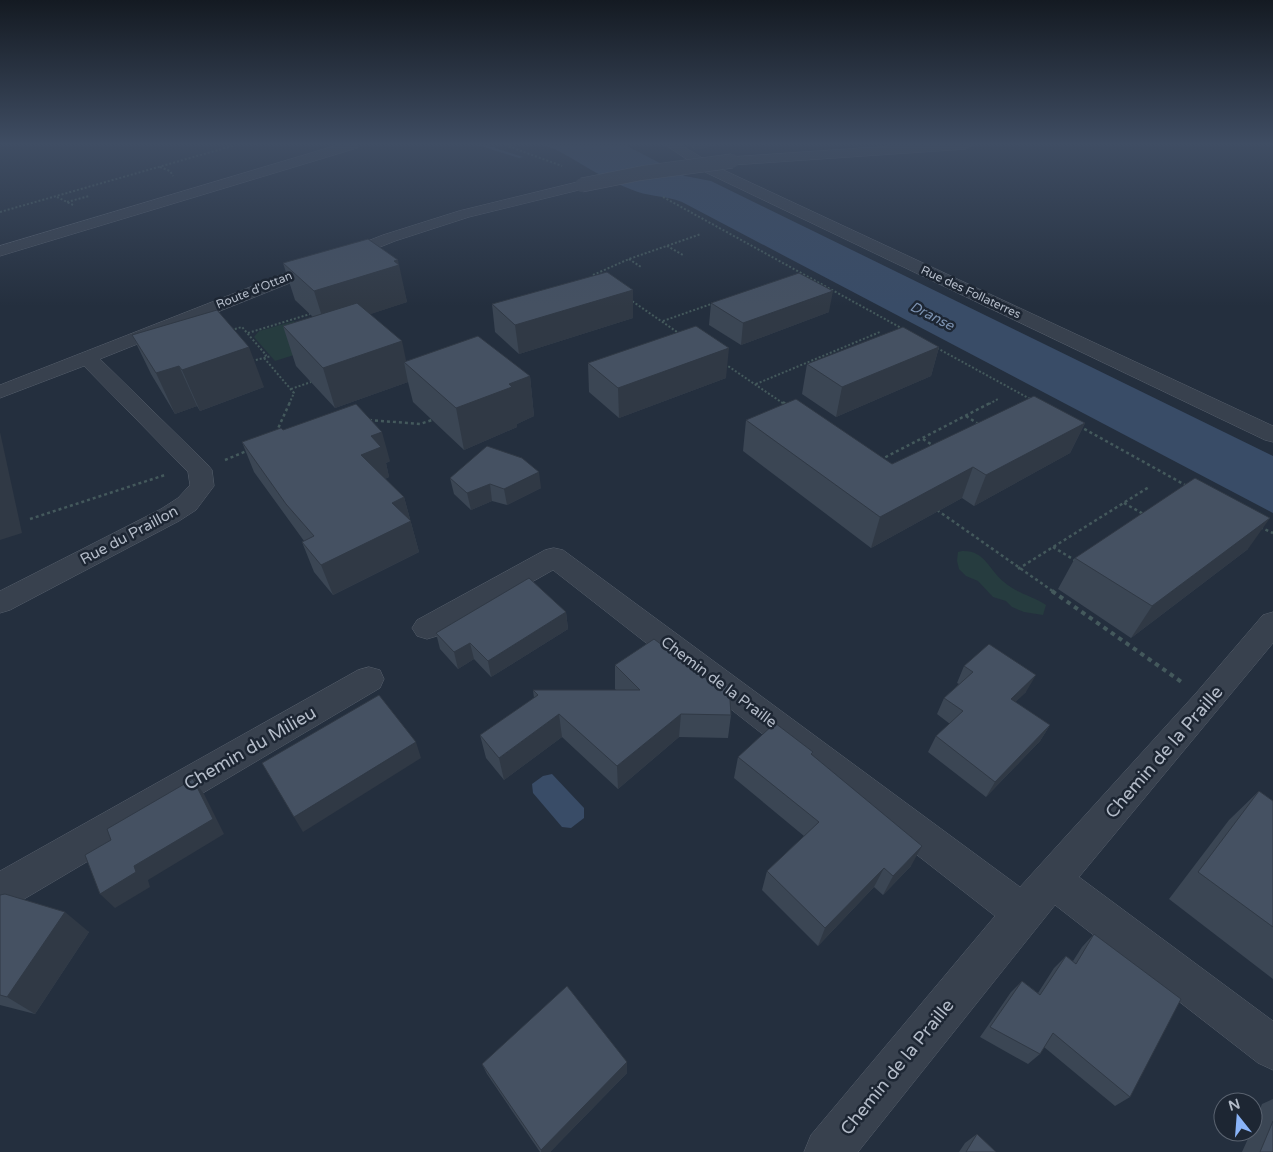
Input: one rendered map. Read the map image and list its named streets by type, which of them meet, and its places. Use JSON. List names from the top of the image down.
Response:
{
  "streets": {
    "street": [
      "Route d'Ottan",
      "Rue des Follaterres",
      "Rue du Praillon",
      "Chemin de la Praille",
      "Chemin du Milieu"
    ]
  },
  "water": ["Dranse"],
  "north": "top"
}
